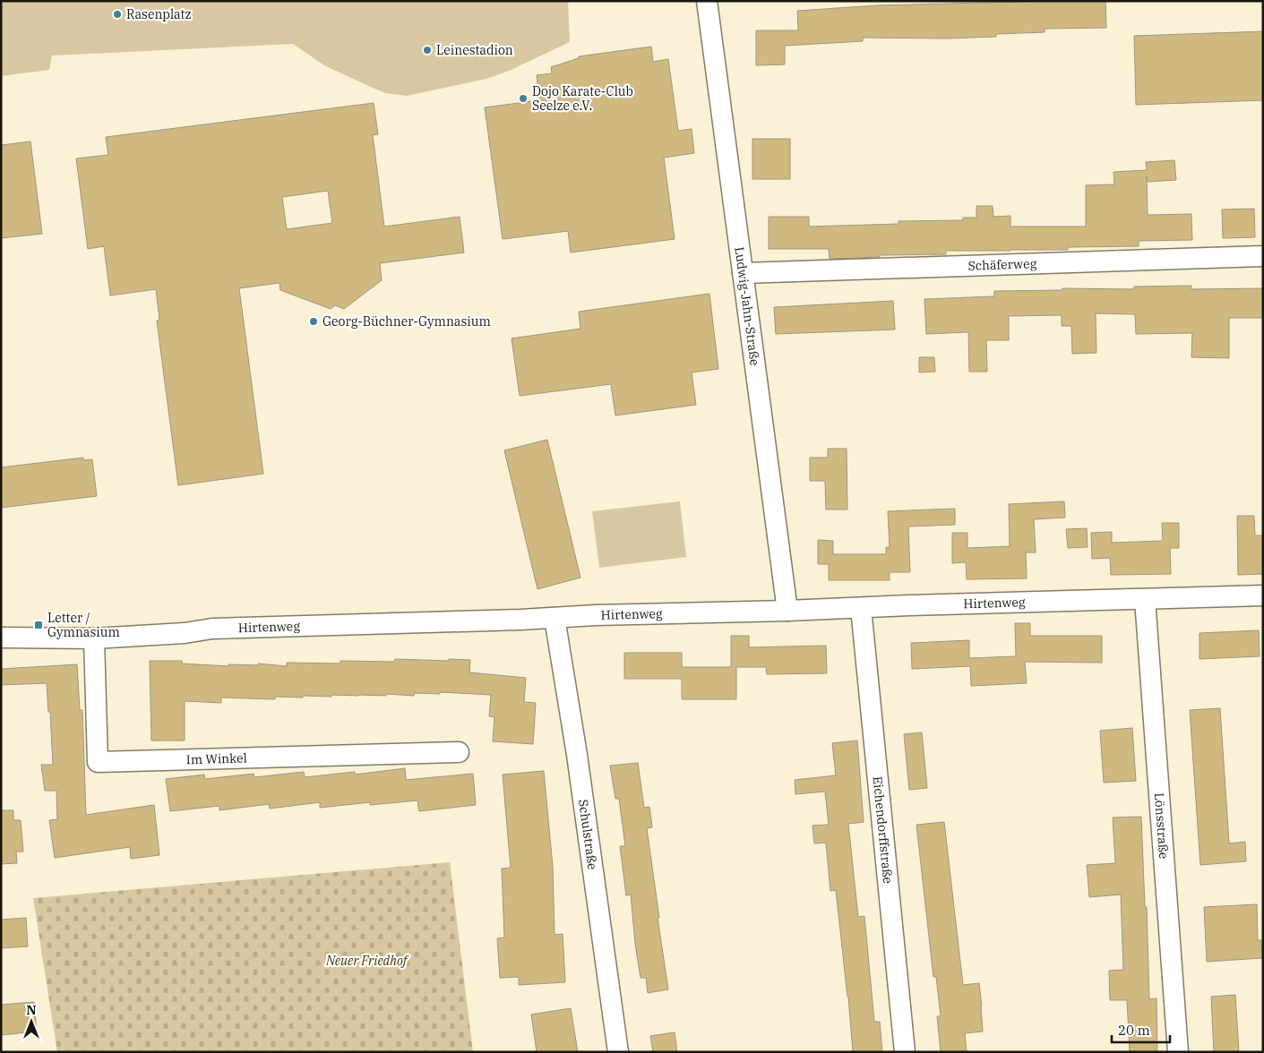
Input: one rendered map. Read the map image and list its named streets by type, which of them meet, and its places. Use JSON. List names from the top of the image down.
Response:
{
  "streets": {
    "street": [
      "Schäferweg",
      "Ludwig-Jahn-Straße",
      "Hirtenweg",
      "Im Winkel",
      "Lönsstraße",
      "Eichendorffstraße",
      "Schulstraße"
    ]
  },
  "crossings": [
    ["Schäferweg", "Ludwig-Jahn-Straße"],
    ["Ludwig-Jahn-Straße", "Hirtenweg"],
    ["Hirtenweg", "Im Winkel"],
    ["Hirtenweg", "Lönsstraße"],
    ["Hirtenweg", "Eichendorffstraße"],
    ["Hirtenweg", "Schulstraße"]
  ],
  "parks": ["Neuer Friedhof"],
  "places": {
    "other": [
      "Rasenplatz",
      "Leinestadion",
      "Dojo Karate-Club Seelze e.V.",
      "Georg-Büchner-Gymnasium"
    ],
    "transit": ["Letter / Gymnasium"]
  },
  "scale_bar": "20 m",
  "north": "top"
}
